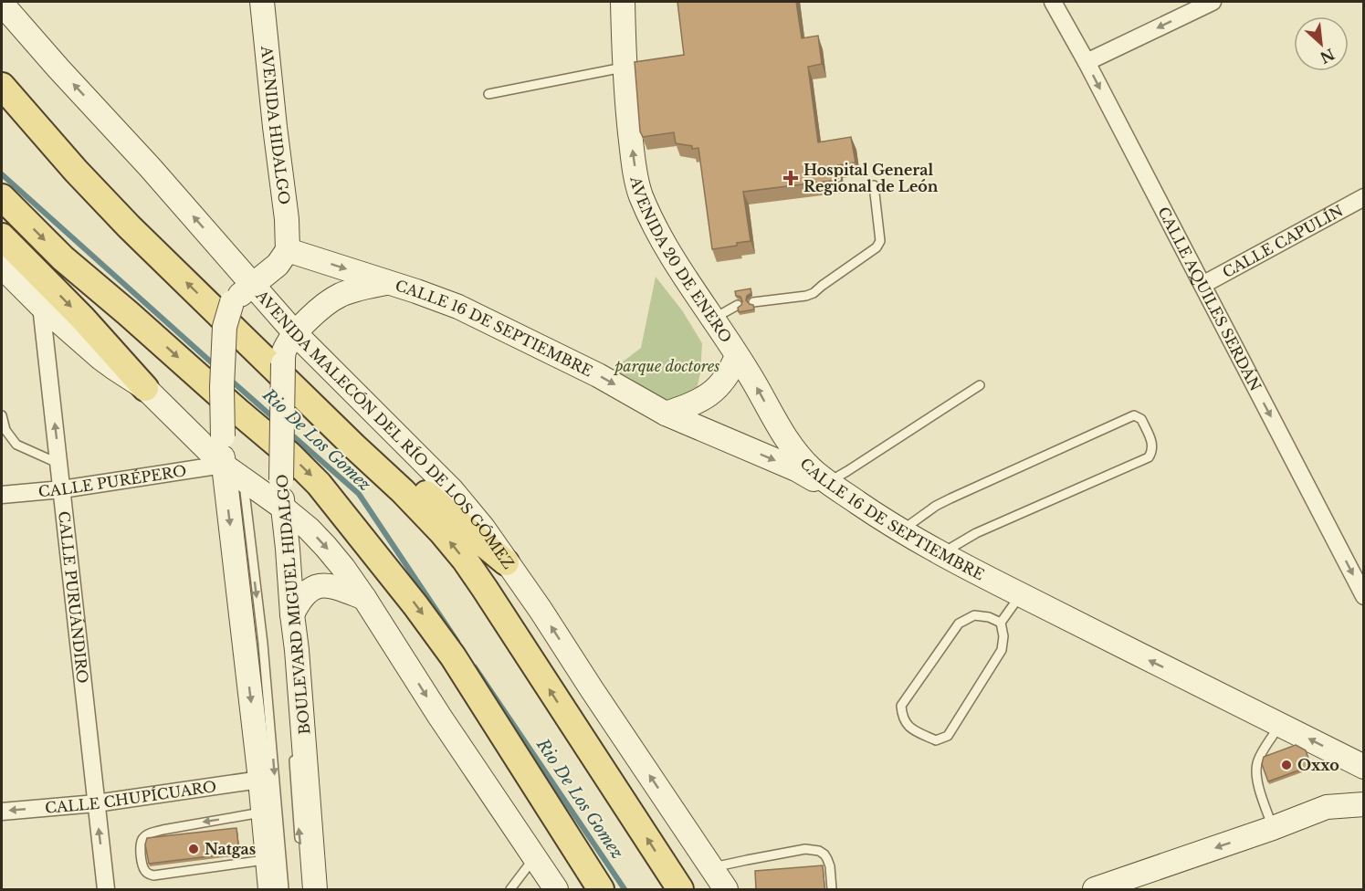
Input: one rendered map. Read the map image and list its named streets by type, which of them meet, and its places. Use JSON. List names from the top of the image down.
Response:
{
  "streets": {
    "main road": ["AVENIDA MALECÓN DEL RÍO DE LOS GÓMEZ"],
    "street": [
      "AVENIDA HIDALGO",
      "CALLE CAPULÍN",
      "AVENIDA 20 DE ENERO",
      "CALLE AQUILES SERDÁN",
      "CALLE 16 DE SEPTIEMBRE",
      "CALLE PURÉPERO",
      "CALLE PURUÁNDIRO",
      "BOULEVARD MIGUEL HIDALGO",
      "CALLE CHUPÍCUARO"
    ]
  },
  "crossings": [
    ["AVENIDA HIDALGO", "CALLE 16 DE SEPTIEMBRE"],
    ["CALLE CAPULÍN", "CALLE AQUILES SERDÁN"],
    ["AVENIDA 20 DE ENERO", "CALLE 16 DE SEPTIEMBRE"],
    ["CALLE 16 DE SEPTIEMBRE", "BOULEVARD MIGUEL HIDALGO"],
    ["AVENIDA MALECÓN DEL RÍO DE LOS GÓMEZ", "BOULEVARD MIGUEL HIDALGO"],
    ["CALLE PURÉPERO", "CALLE PURUÁNDIRO"],
    ["CALLE PURUÁNDIRO", "CALLE CHUPÍCUARO"]
  ],
  "one_way": [
    "AVENIDA 20 DE ENERO",
    "CALLE AQUILES SERDÁN",
    "CALLE PURUÁNDIRO",
    "CALLE CHUPÍCUARO"
  ],
  "water": ["Rio De Los Gomez"],
  "parks": ["parque doctores"],
  "places": {
    "health": ["Hospital General Regional de León"],
    "other": ["Oxxo", "Natgas"]
  },
  "north": "bottom right"
}
